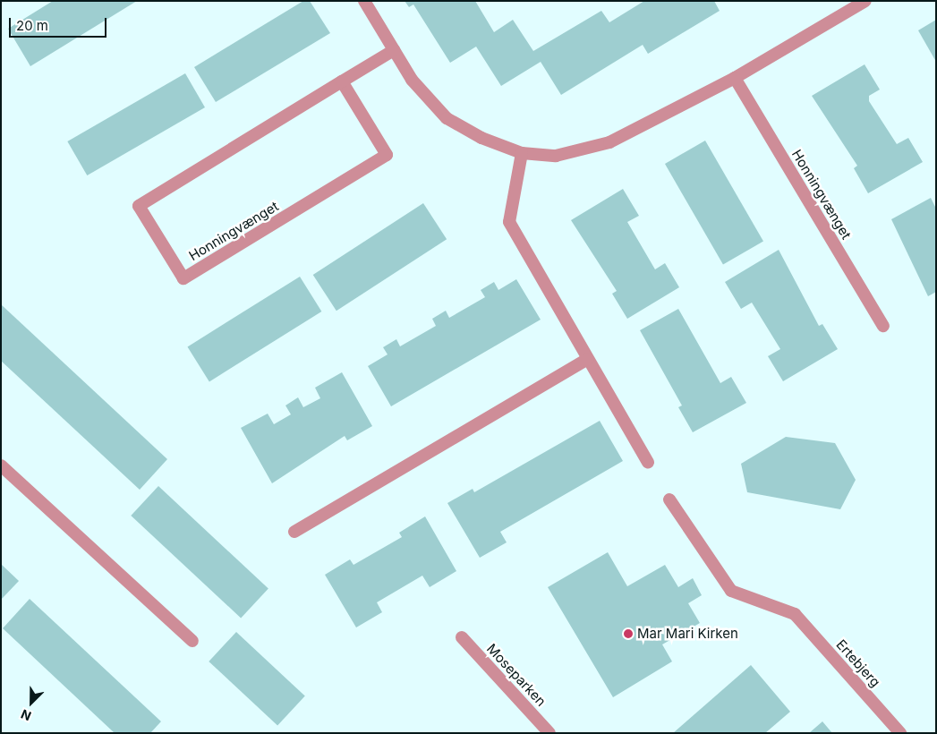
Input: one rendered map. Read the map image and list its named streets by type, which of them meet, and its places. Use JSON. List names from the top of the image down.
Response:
{
  "streets": {
    "street": ["Honningvænget", "Ertebjerg", "Moseparken"]
  },
  "places": ["Mar Mari Kirken"],
  "scale_bar": "20 m",
  "north": "bottom left"
}
